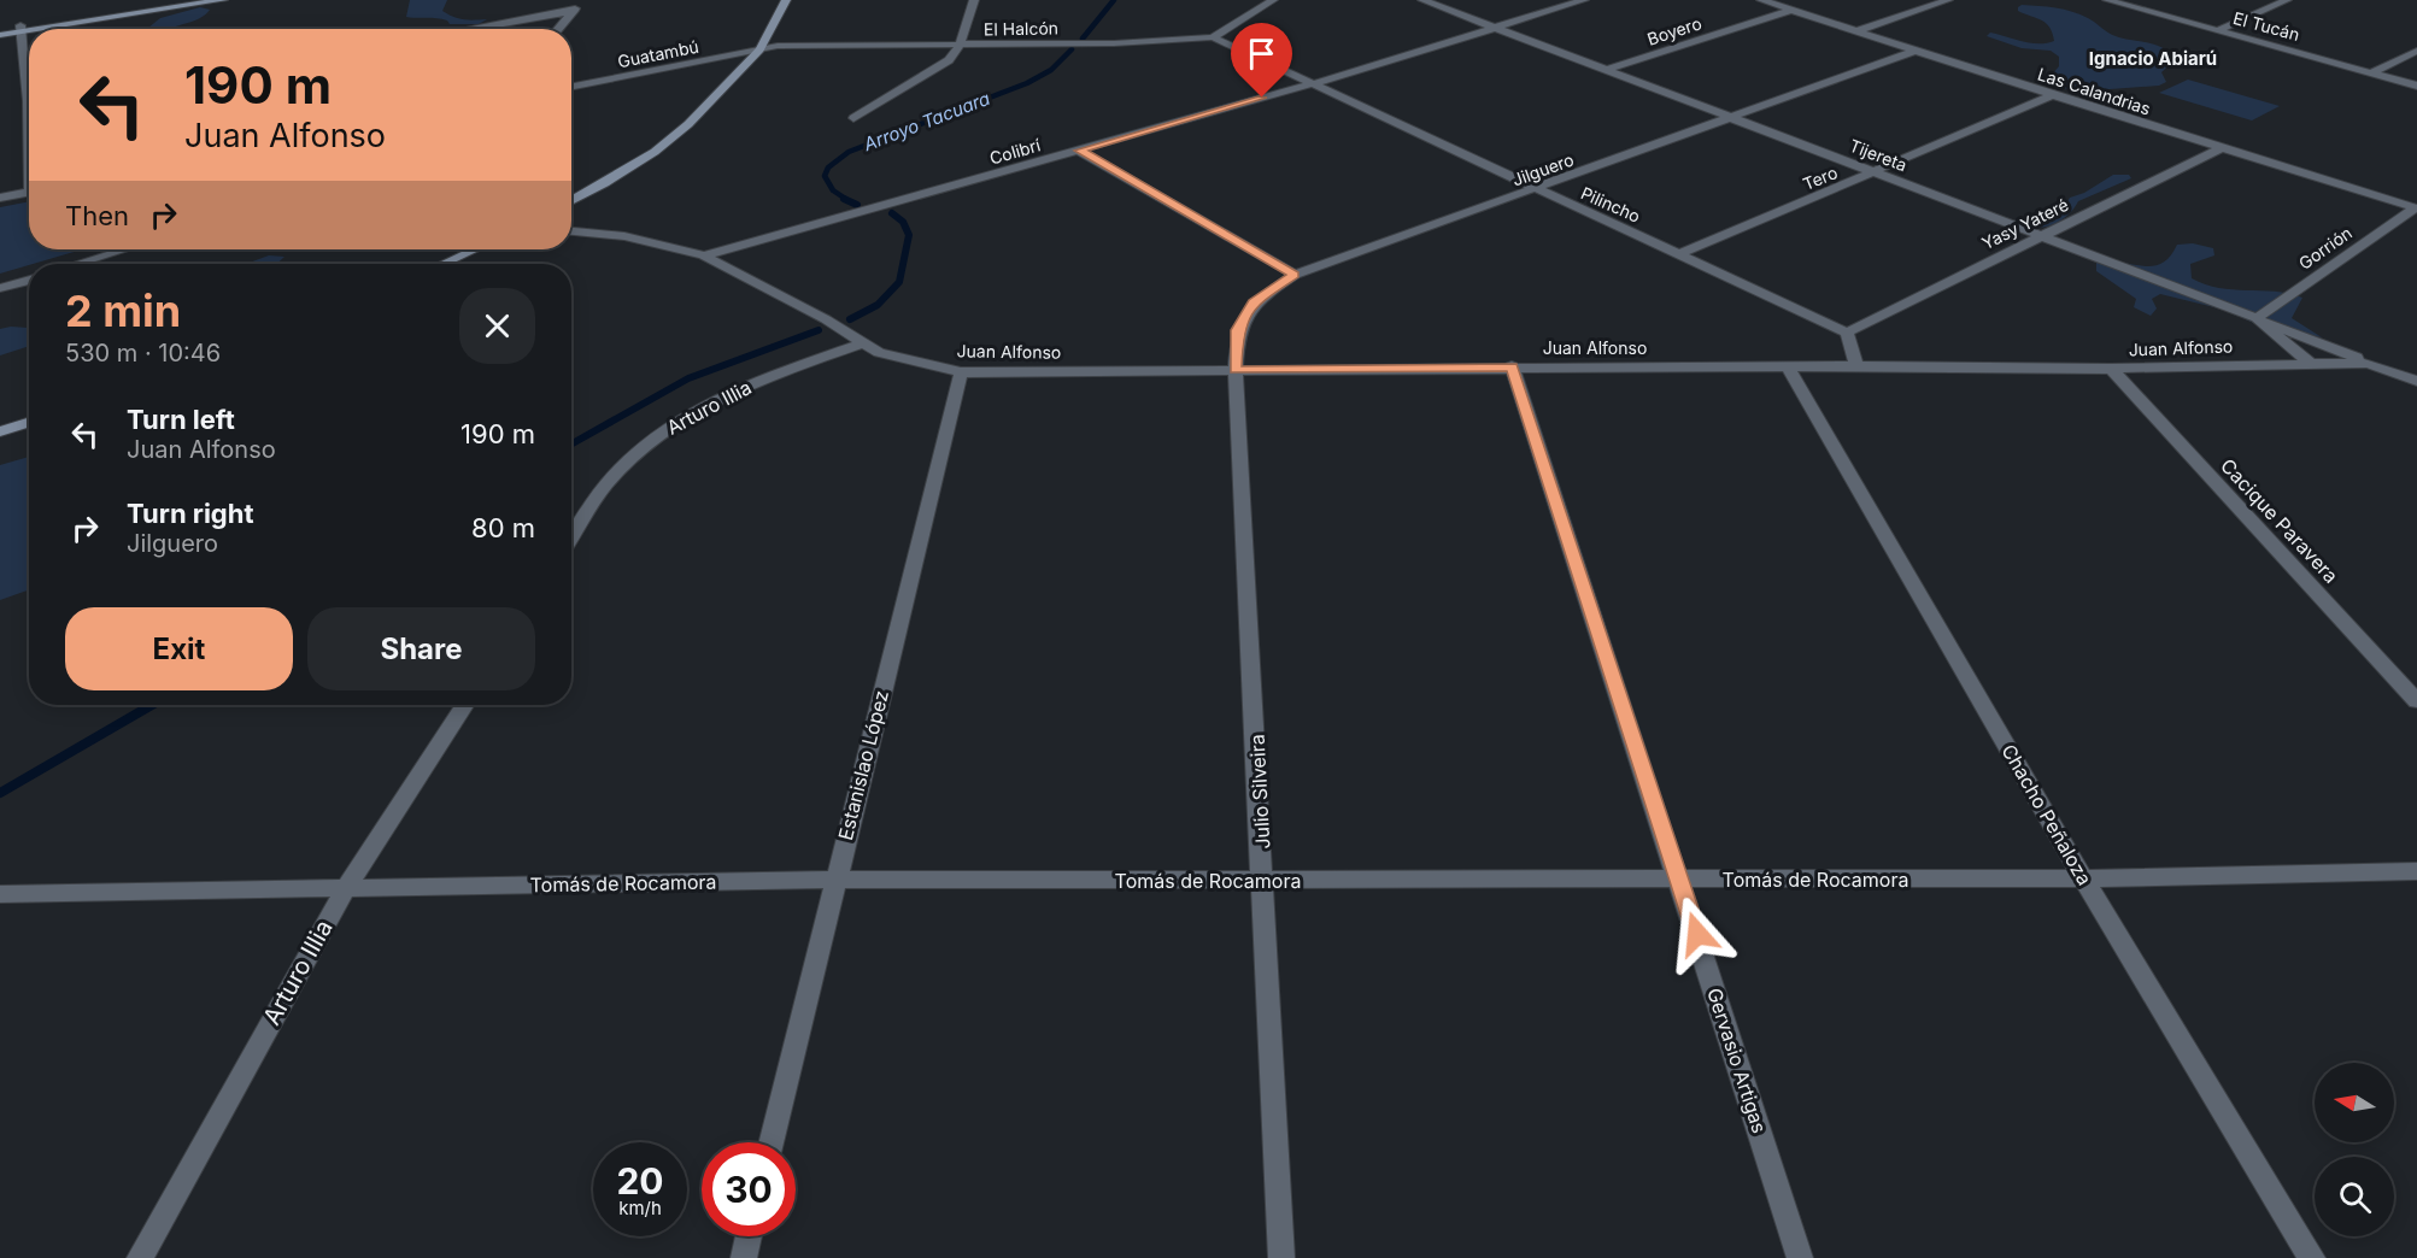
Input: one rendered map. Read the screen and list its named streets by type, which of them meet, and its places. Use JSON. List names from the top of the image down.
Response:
{
  "streets": {
    "street": [
      "El Tucán",
      "El Halcón",
      "Boyero",
      "Guatambú",
      "Las Calandrias",
      "Colibrí",
      "Tijereta",
      "Jilguero",
      "Tero",
      "Pilincho",
      "Yasy Yateré",
      "Gorrión",
      "Juan Alfonso",
      "Arturo Illia",
      "Cacique Paravera",
      "Estanislao López",
      "Julio Silveira",
      "Chacho Peñaloza",
      "Tomás de Rocamora",
      "Gervasio Artigas"
    ]
  },
  "crossings": [
    ["El Halcón", "Guatambú"],
    ["El Halcón", "Pilincho"],
    ["Boyero", "Las Calandrias"],
    ["Boyero", "Tijereta"],
    ["Las Calandrias", "Jilguero"],
    ["Las Calandrias", "Tero"],
    ["Las Calandrias", "Yasy Yateré"],
    ["Las Calandrias", "Gorrión"],
    ["Colibrí", "Tijereta"],
    ["Colibrí", "Pilincho"],
    ["Colibrí", "Juan Alfonso"],
    ["Tijereta", "Jilguero"],
    ["Tijereta", "Tero"],
    ["Tijereta", "Yasy Yateré"],
    ["Tijereta", "Gorrión"],
    ["Tijereta", "Juan Alfonso"],
    ["Jilguero", "Pilincho"],
    ["Jilguero", "Juan Alfonso"],
    ["Jilguero", "Julio Silveira"],
    ["Tero", "Pilincho"],
    ["Pilincho", "Yasy Yateré"],
    ["Juan Alfonso", "Arturo Illia"],
    ["Juan Alfonso", "Cacique Paravera"],
    ["Juan Alfonso", "Estanislao López"],
    ["Juan Alfonso", "Julio Silveira"],
    ["Juan Alfonso", "Chacho Peñaloza"],
    ["Juan Alfonso", "Gervasio Artigas"],
    ["Arturo Illia", "Tomás de Rocamora"],
    ["Estanislao López", "Tomás de Rocamora"],
    ["Julio Silveira", "Tomás de Rocamora"],
    ["Chacho Peñaloza", "Tomás de Rocamora"],
    ["Tomás de Rocamora", "Gervasio Artigas"]
  ],
  "districts": ["Ignacio Abiarú"],
  "water": ["Arroyo Tacuara"],
  "north": "left",
  "page": {
    "turn": ["190 m", "Juan Alfonso"],
    "then": "Then",
    "heading": ["2 min", "530 m · 10:46"],
    "list": [
      {
        "name": "Turn left",
        "note": "Juan Alfonso",
        "value": "190 m"
      },
      {
        "name": "Turn right",
        "note": "Jilguero",
        "value": "80 m"
      }
    ],
    "buttons": ["Exit", "Share"],
    "speed": "20 km/h",
    "limit": "30"
  }
}
